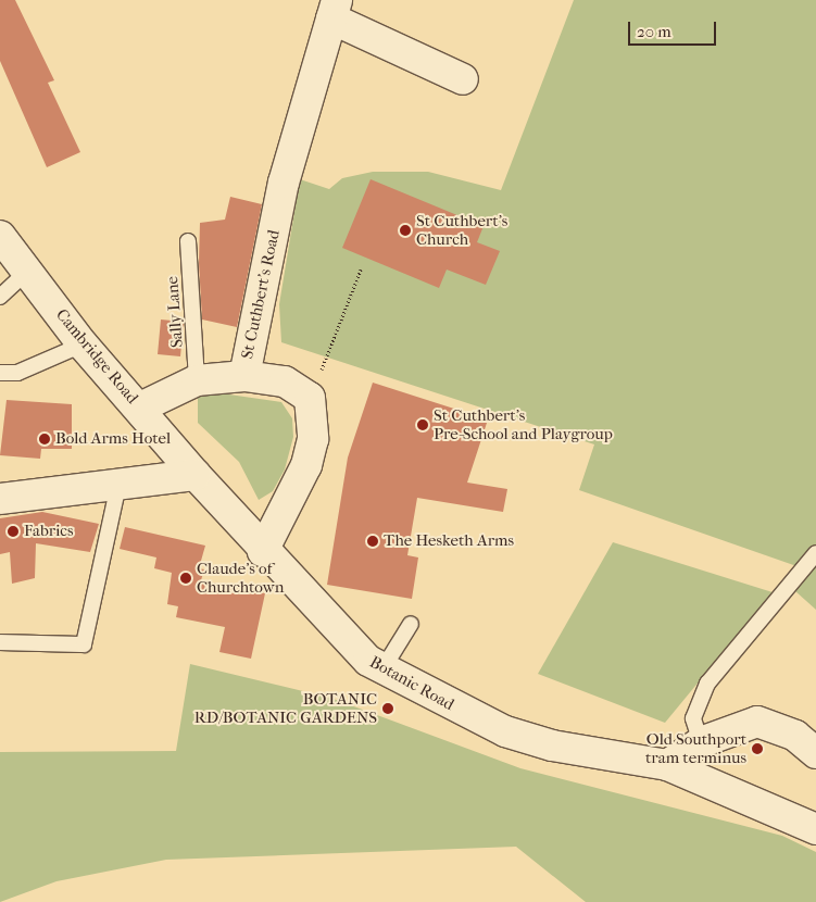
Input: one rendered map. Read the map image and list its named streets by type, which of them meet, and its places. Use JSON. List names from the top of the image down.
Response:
{
  "streets": {
    "main road": ["St Cuthbert's Road", "Cambridge Road", "Botanic Road"],
    "lane": ["Sally Lane"]
  },
  "crossings": [
    ["Cambridge Road", "Botanic Road"]
  ],
  "places": [
    "St Cuthbert's Church",
    "St Cuthbert's Pre-School and Playgroup",
    "Bold Arms Hotel",
    "Fabrics",
    "The Hesketh Arms",
    "Claude's of Churchtown",
    "BOTANIC RD/BOTANIC GARDENS",
    "Old Southport tram terminus"
  ],
  "scale_bar": "20 m"
}
